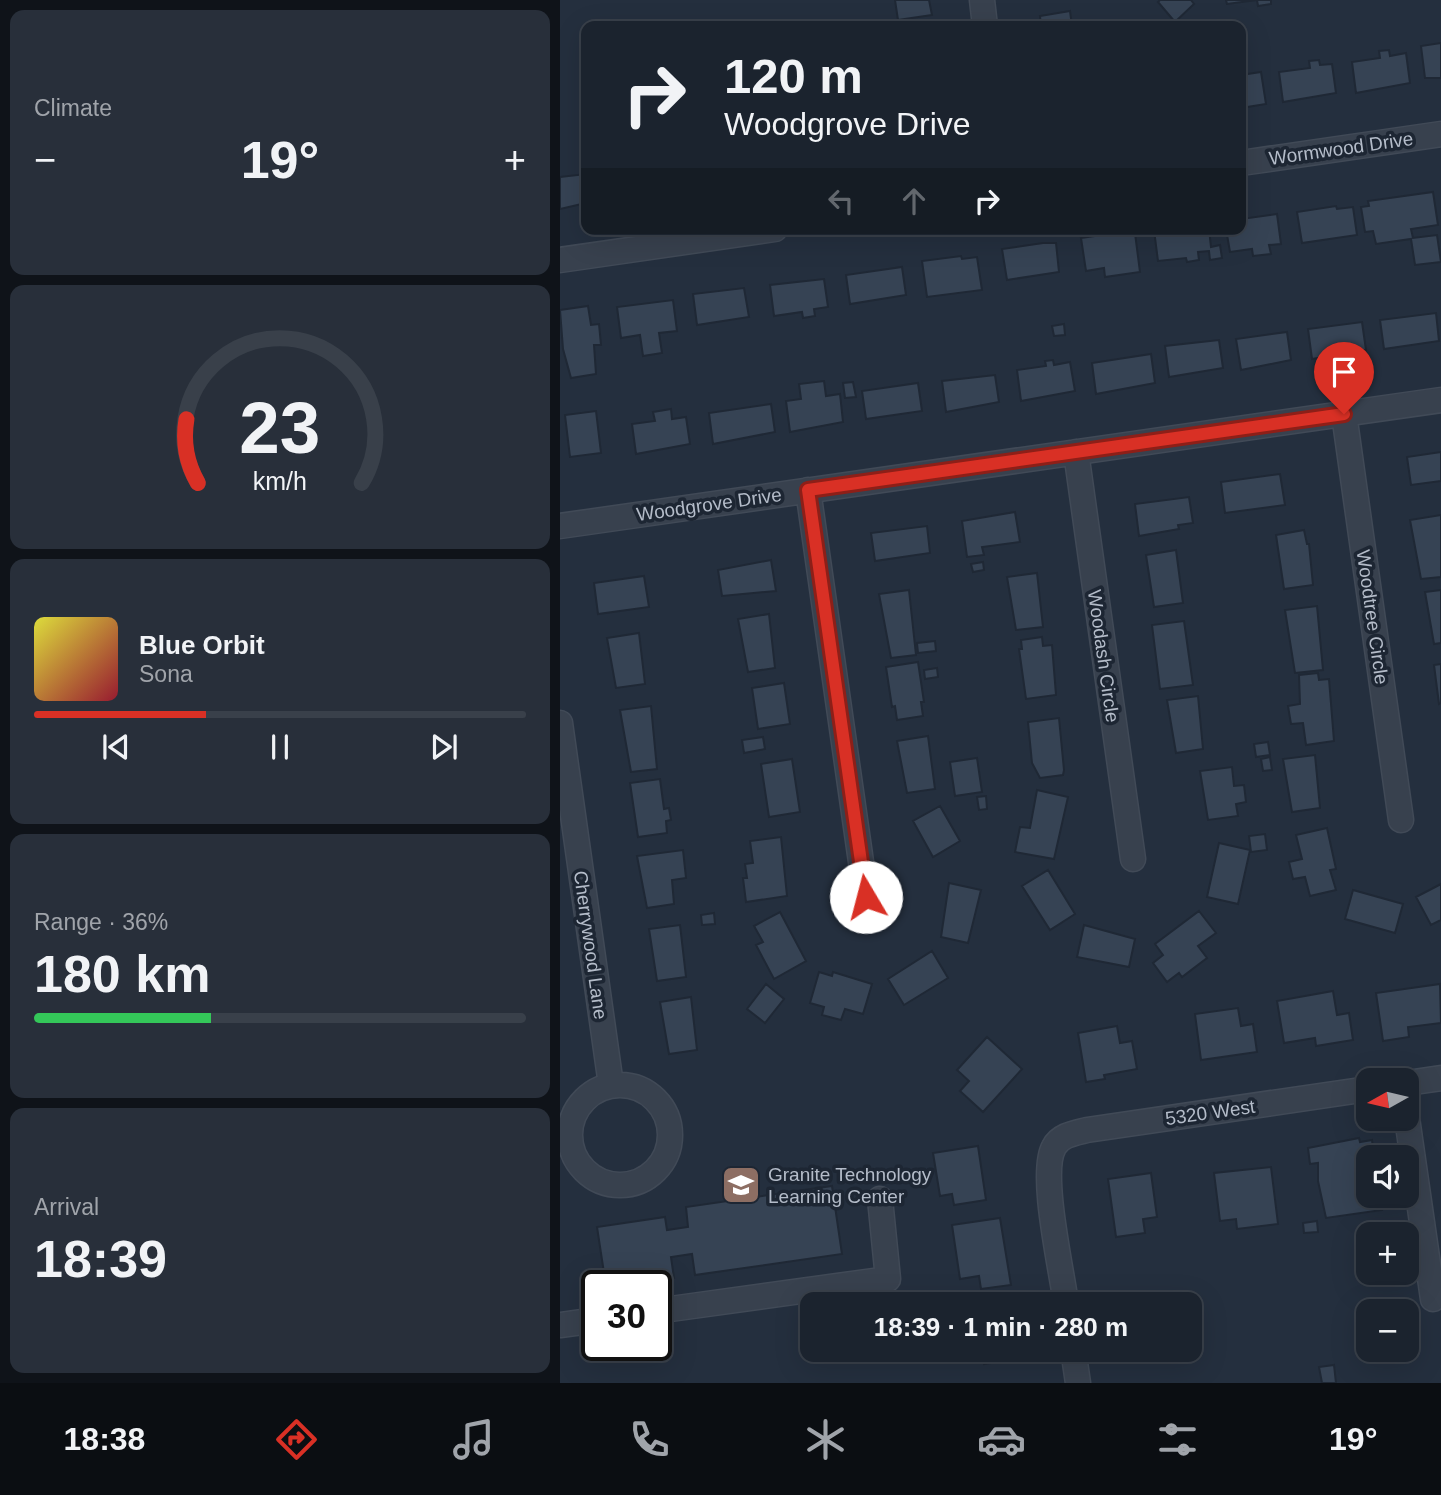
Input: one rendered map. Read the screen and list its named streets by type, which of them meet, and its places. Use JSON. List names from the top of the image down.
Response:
{
  "streets": {
    "street": [
      "Wormwood Drive",
      "Woodgrove Drive",
      "Woodtree Circle",
      "Woodash Circle",
      "Cherrywood Lane",
      "5320 West"
    ]
  },
  "crossings": [
    ["Woodgrove Drive", "Woodtree Circle"],
    ["Woodgrove Drive", "Woodash Circle"]
  ],
  "places": {
    "school or university": ["Granite Technology Learning Center"]
  },
  "north": "left",
  "page": {
    "tile": [
      "Climate",
      ["Range · 36%", "180 km"],
      ["Arrival", "18:39"]
    ],
    "turn": ["120 m", "Woodgrove Drive"],
    "heat": ["−", "19°", "+"],
    "song": ["Blue Orbit", "Sona"],
    "map_buttons": ["+", "−"],
    "limit": "30",
    "trip": "18:39 · 1 min · 280 m",
    "tabs": ["18:38", "19°"],
    "gauge": ["23", "km/h"]
  }
}
